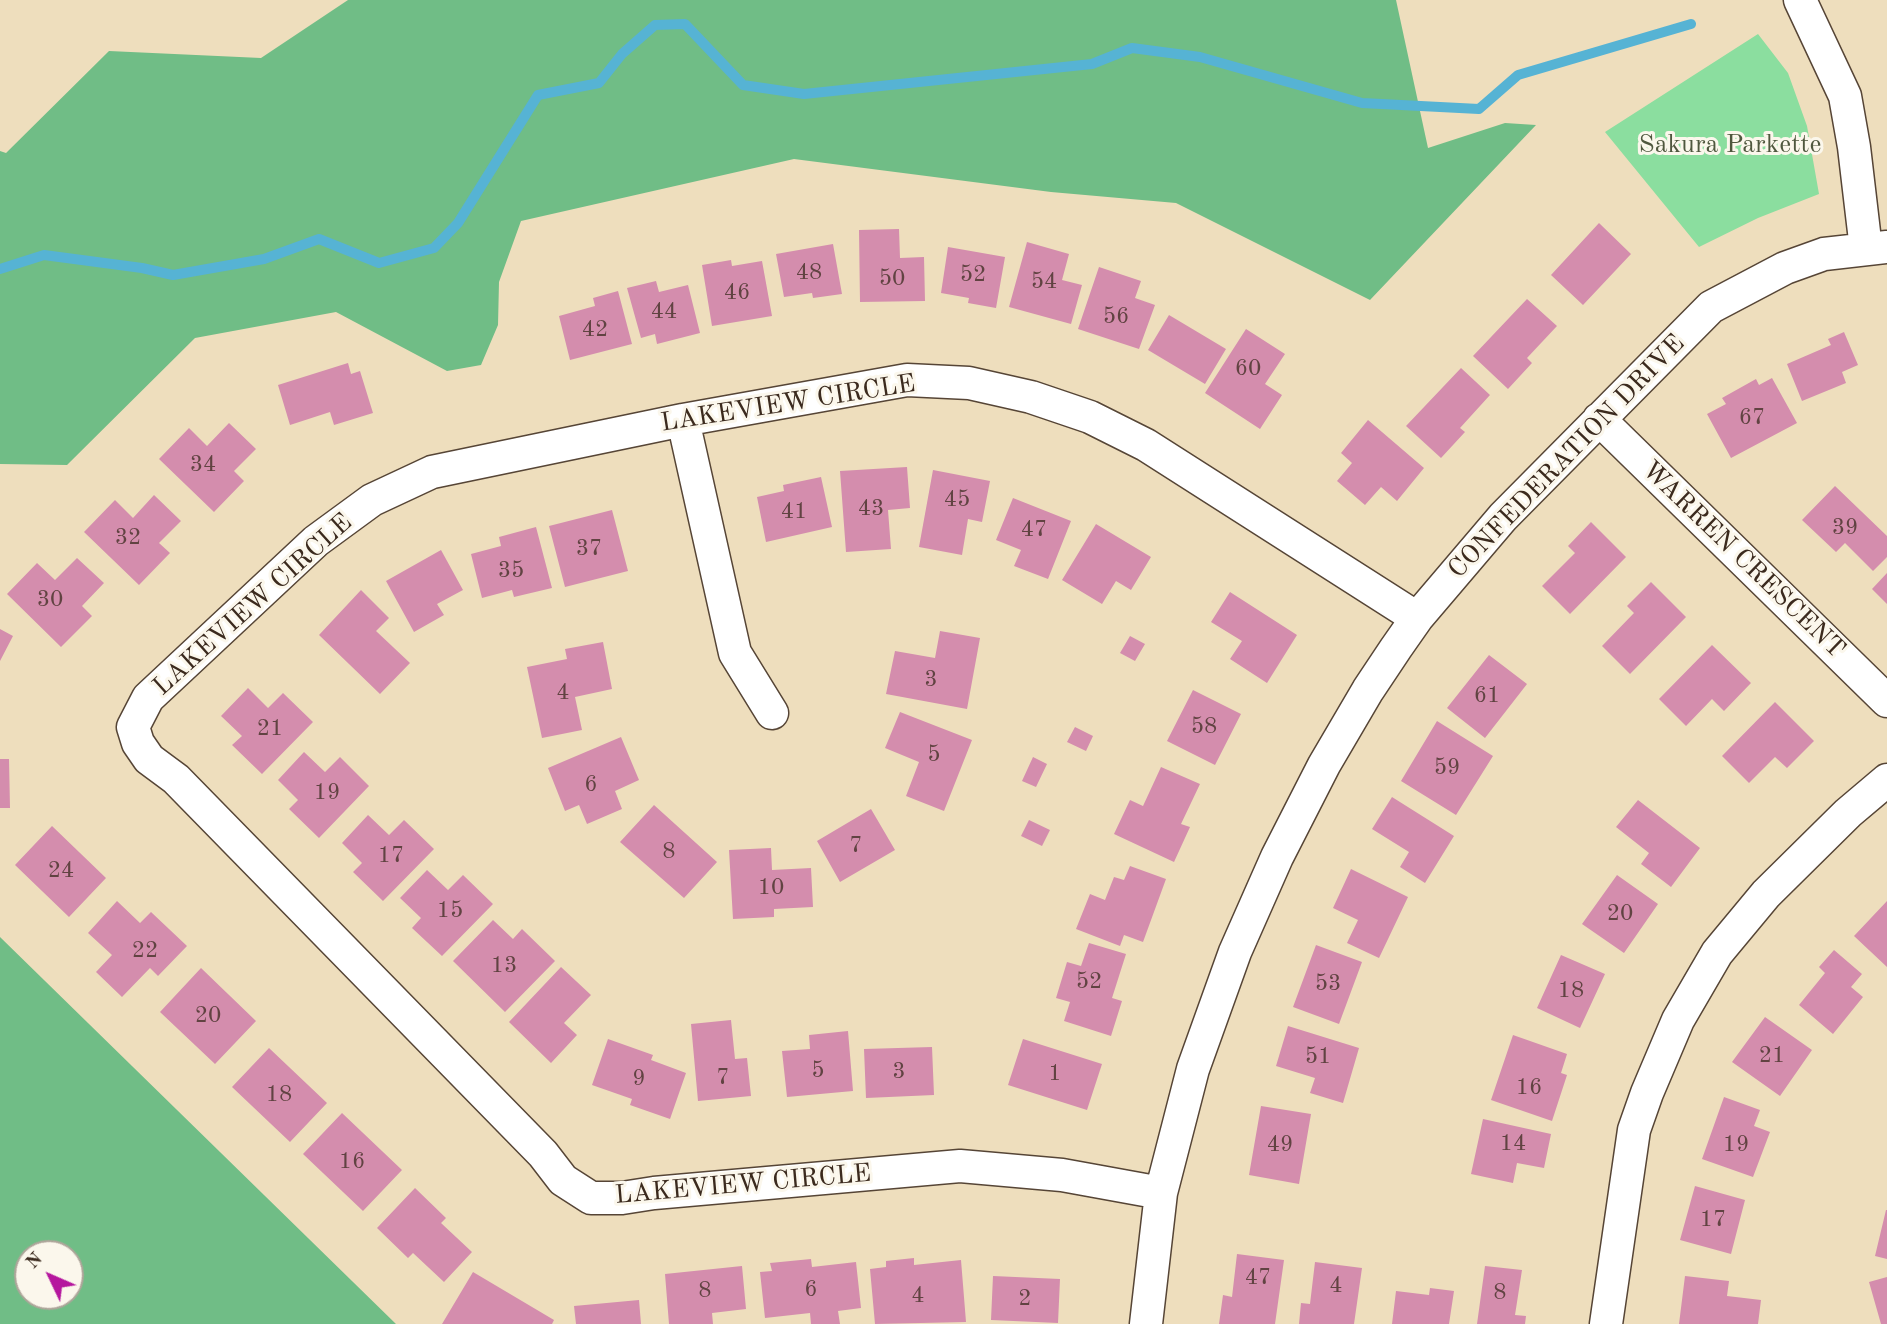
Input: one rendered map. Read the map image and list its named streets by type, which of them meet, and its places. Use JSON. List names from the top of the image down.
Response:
{
  "streets": {
    "street": ["LAKEVIEW CIRCLE", "CONFEDERATION DRIVE", "WARREN CRESCENT"]
  },
  "crossings": [
    ["LAKEVIEW CIRCLE", "CONFEDERATION DRIVE"],
    ["CONFEDERATION DRIVE", "WARREN CRESCENT"]
  ],
  "parks": ["Sakura Parkette"],
  "house_numbers": [
    "48",
    "52",
    "50",
    "54",
    "46",
    "44",
    "56",
    "42",
    "60",
    "67",
    "34",
    "45",
    "43",
    "41",
    "39",
    "47",
    "32",
    "37",
    "35",
    "30",
    "3",
    "4",
    "61",
    "58",
    "21",
    "5",
    "59",
    "6",
    "19",
    "7",
    "8",
    "17",
    "24",
    "10",
    "15",
    "20",
    "22",
    "13",
    "52",
    "53",
    "18",
    "20",
    "21",
    "51",
    "5",
    "3",
    "1",
    "7",
    "9",
    "16",
    "18",
    "14",
    "49",
    "19",
    "16",
    "17",
    "47",
    "4",
    "6",
    "8",
    "8",
    "4",
    "2"
  ],
  "north": "top left"
}
